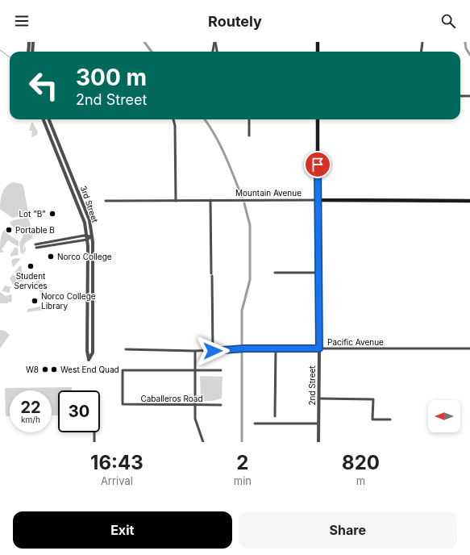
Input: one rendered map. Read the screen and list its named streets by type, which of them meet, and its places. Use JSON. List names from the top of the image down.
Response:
{
  "streets": {
    "main road": ["Mountain Avenue", "2nd Street"],
    "street": ["3rd Street", "Pacific Avenue", "Caballeros Road"]
  },
  "crossings": [
    ["Mountain Avenue", "2nd Street"],
    ["Pacific Avenue", "2nd Street"]
  ],
  "places": [
    "Lot \"B\"",
    "Portable B",
    "Norco College",
    "Student Services",
    "Norco College Library",
    "W8",
    "West End Quad"
  ],
  "north": "left",
  "page": {
    "header": "Routely",
    "turn": ["300 m", "2nd Street"],
    "speed": "22 km/h",
    "limit": "30",
    "eta": [
      "16:43",
      "Arrival",
      "2",
      "min",
      "820",
      "m"
    ],
    "buttons": ["Exit", "Share"]
  }
}
